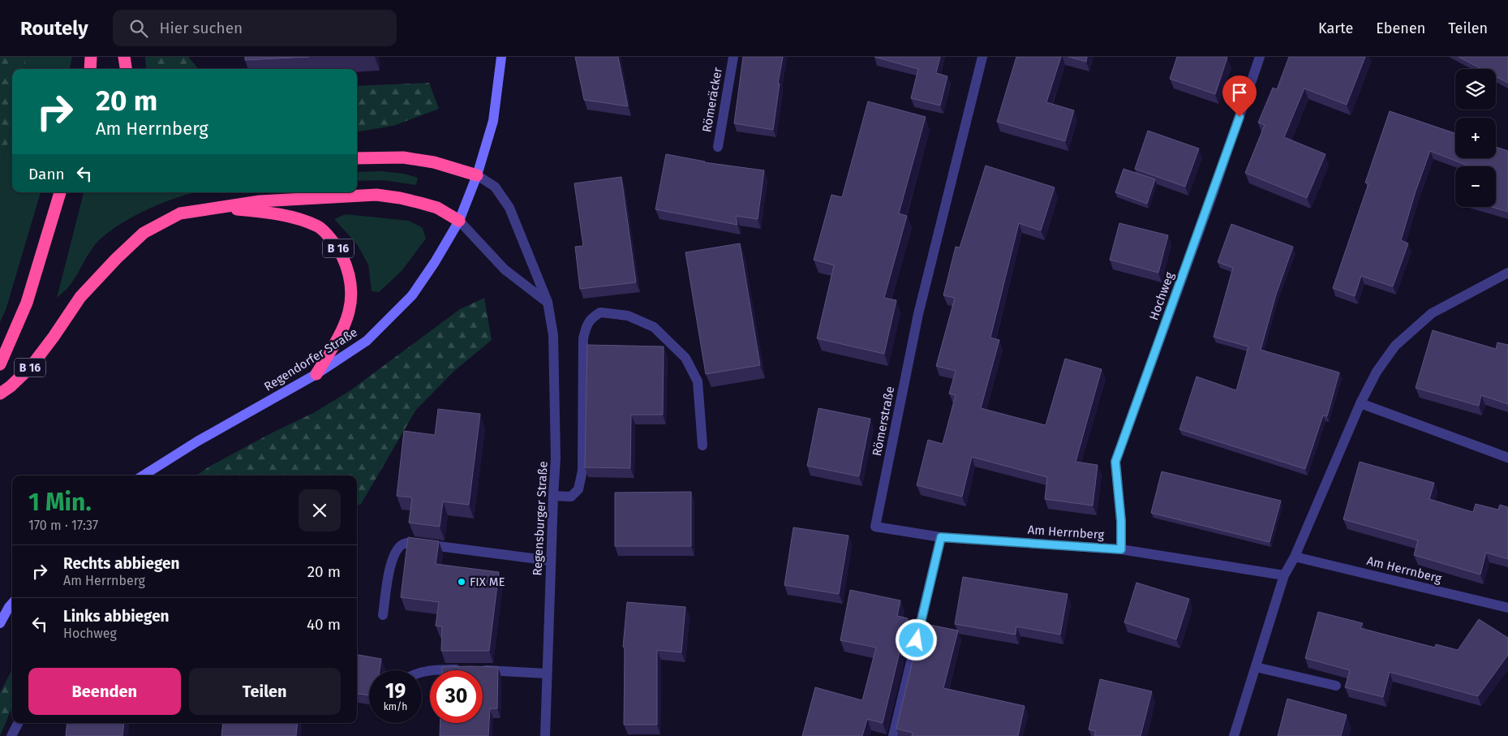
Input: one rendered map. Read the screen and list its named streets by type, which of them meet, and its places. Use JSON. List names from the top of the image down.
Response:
{
  "streets": {
    "highway": ["B 16"],
    "street": [
      "Römeräcker",
      "Hochweg",
      "Regendorfer Straße",
      "Römerstraße",
      "Regensburger Straße",
      "Am Herrnberg"
    ]
  },
  "crossings": [
    ["B 16", "Regendorfer Straße"],
    ["Hochweg", "Am Herrnberg"],
    ["Römerstraße", "Am Herrnberg"]
  ],
  "places": ["FIX ME"],
  "page": {
    "header": "Routely",
    "search": "Hier suchen",
    "nav": ["Karte", "Ebenen", "Teilen"],
    "map_buttons": ["+", "−"],
    "turn": ["20 m", "Am Herrnberg"],
    "then": "Dann",
    "heading": ["1 Min.", "170 m · 17:37"],
    "list": [
      {
        "name": "Rechts abbiegen",
        "note": "Am Herrnberg",
        "value": "20 m"
      },
      {
        "name": "Links abbiegen",
        "note": "Hochweg",
        "value": "40 m"
      }
    ],
    "buttons": ["Beenden", "Teilen"],
    "speed": "19 km/h",
    "limit": "30"
  }
}
